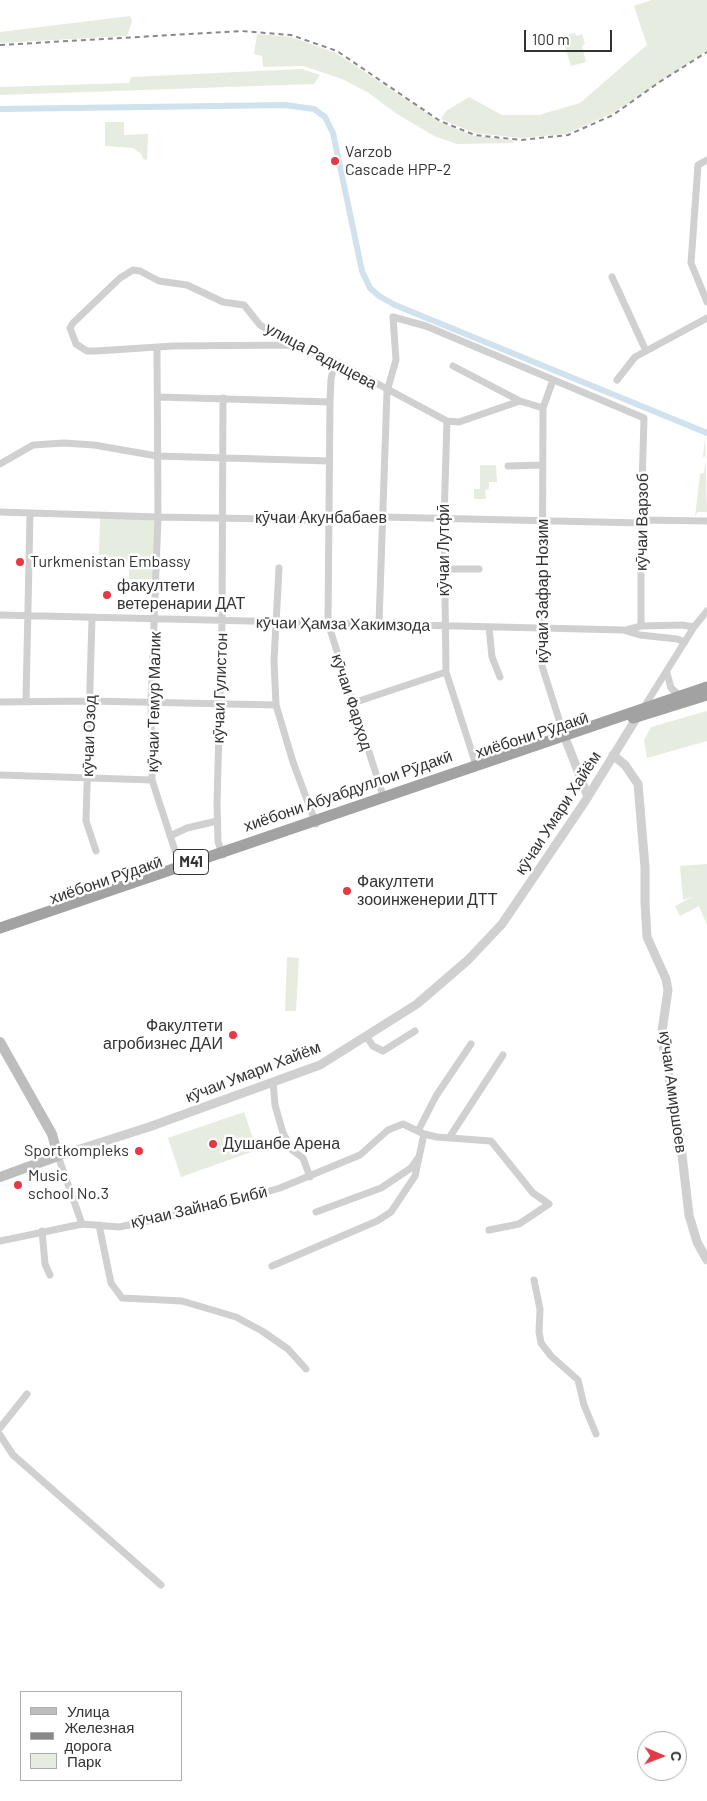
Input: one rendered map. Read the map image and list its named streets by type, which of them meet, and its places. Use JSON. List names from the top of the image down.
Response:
{
  "streets": {
    "highway": ["хиёбони Рӯдакӣ", "хиёбони Абуабдуллои Рӯдакӣ", "M41"],
    "main road": ["кӯчаи Умари Хайём"],
    "street": [
      "улица Радищева",
      "кӯчаи Акунбабаев",
      "кӯчаи Варзоб",
      "кӯчаи Лутфӣ",
      "кӯчаи Зафар Нозим",
      "кӯчаи Ҳамза Хакимзода",
      "кӯчаи Гулистон",
      "кӯчаи Темур Малик",
      "кӯчаи Фарҳод",
      "кӯчаи Озод",
      "кӯчаи Амиршоев",
      "кӯчаи Зайнаб Бибӣ"
    ]
  },
  "crossings": [
    ["улица Радищева", "кӯчаи Лутфӣ"],
    ["улица Радищева", "кӯчаи Темур Малик"],
    ["улица Радищева", "кӯчаи Фарҳод"],
    ["кӯчаи Акунбабаев", "кӯчаи Варзоб"],
    ["кӯчаи Акунбабаев", "кӯчаи Лутфӣ"],
    ["кӯчаи Акунбабаев", "кӯчаи Зафар Нозим"],
    ["кӯчаи Акунбабаев", "кӯчаи Гулистон"],
    ["кӯчаи Акунбабаев", "кӯчаи Темур Малик"],
    ["кӯчаи Акунбабаев", "кӯчаи Фарҳод"],
    ["кӯчаи Варзоб", "кӯчаи Зафар Нозим"],
    ["кӯчаи Лутфӣ", "кӯчаи Ҳамза Хакимзода"],
    ["кӯчаи Лутфӣ", "хиёбони Абуабдуллои Рӯдакӣ"],
    ["кӯчаи Зафар Нозим", "кӯчаи Ҳамза Хакимзода"],
    ["кӯчаи Зафар Нозим", "хиёбони Рӯдакӣ"],
    ["кӯчаи Зафар Нозим", "хиёбони Абуабдуллои Рӯдакӣ"],
    ["кӯчаи Зафар Нозим", "кӯчаи Умари Хайём"],
    ["кӯчаи Ҳамза Хакимзода", "кӯчаи Гулистон"],
    ["кӯчаи Ҳамза Хакимзода", "кӯчаи Темур Малик"],
    ["кӯчаи Ҳамза Хакимзода", "кӯчаи Фарҳод"],
    ["кӯчаи Ҳамза Хакимзода", "кӯчаи Озод"],
    ["кӯчаи Гулистон", "хиёбони Абуабдуллои Рӯдакӣ"],
    ["кӯчаи Темур Малик", "хиёбони Рӯдакӣ"],
    ["кӯчаи Темур Малик", "хиёбони Абуабдуллои Рӯдакӣ"],
    ["кӯчаи Фарҳод", "хиёбони Абуабдуллои Рӯдакӣ"],
    ["хиёбони Рӯдакӣ", "хиёбони Абуабдуллои Рӯдакӣ"],
    ["хиёбони Рӯдакӣ", "кӯчаи Умари Хайём"],
    ["кӯчаи Умари Хайём", "кӯчаи Амиршоев"]
  ],
  "places": [
    "Varzob Cascade HPP-2",
    "Turkmenistan Embassy",
    "факултети ветеренарии ДАТ",
    "Факултети зооинженерии ДТТ",
    "Факултети агробизнес ДАИ",
    "Душанбе Арена",
    "Sportkompleks",
    "Music school No.3"
  ],
  "legend": ["Улица", "Железная дорога", "Парк"],
  "scale_bar": "100 m",
  "north": "right"
}
